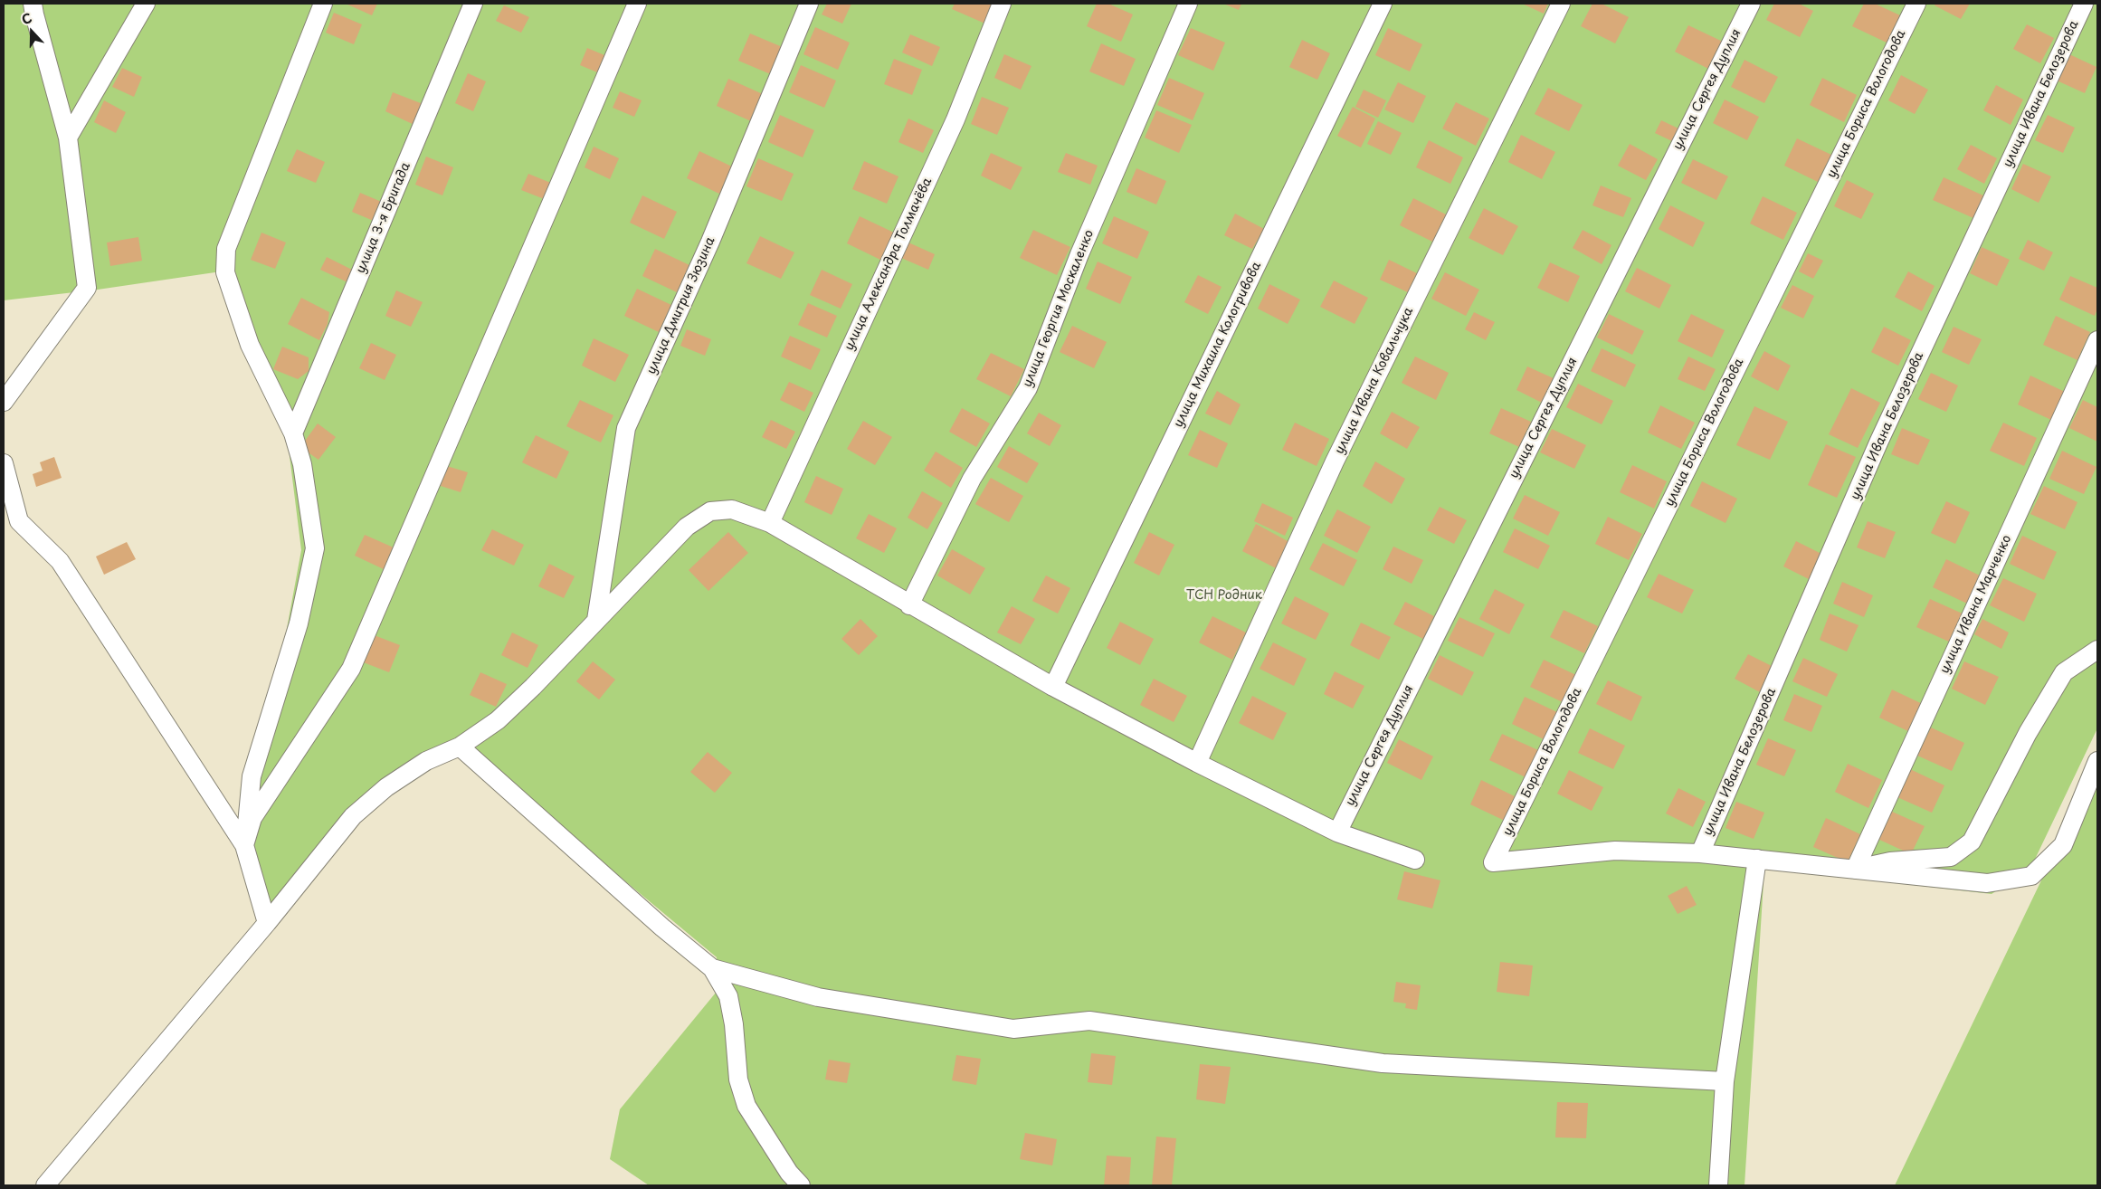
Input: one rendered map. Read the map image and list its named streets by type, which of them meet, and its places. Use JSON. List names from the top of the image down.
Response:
{
  "streets": {
    "street": [
      "улица Сергея Дуплия",
      "улица Ивана Белозерова",
      "улица Бориса Вологодова",
      "улица 3-я Бригада",
      "улица Александра Толмачёва",
      "улица Дмитрия Зюзина",
      "улица Георгия Москаленко",
      "улица Михаила Кологривова",
      "улица Ивана Ковальчука",
      "улица Ивана Марченко"
    ]
  },
  "crossings": [
    ["улица Ивана Белозерова", "улица Бориса Вологодова"]
  ],
  "parks": ["ТСН Родник"],
  "north": "top"
}
